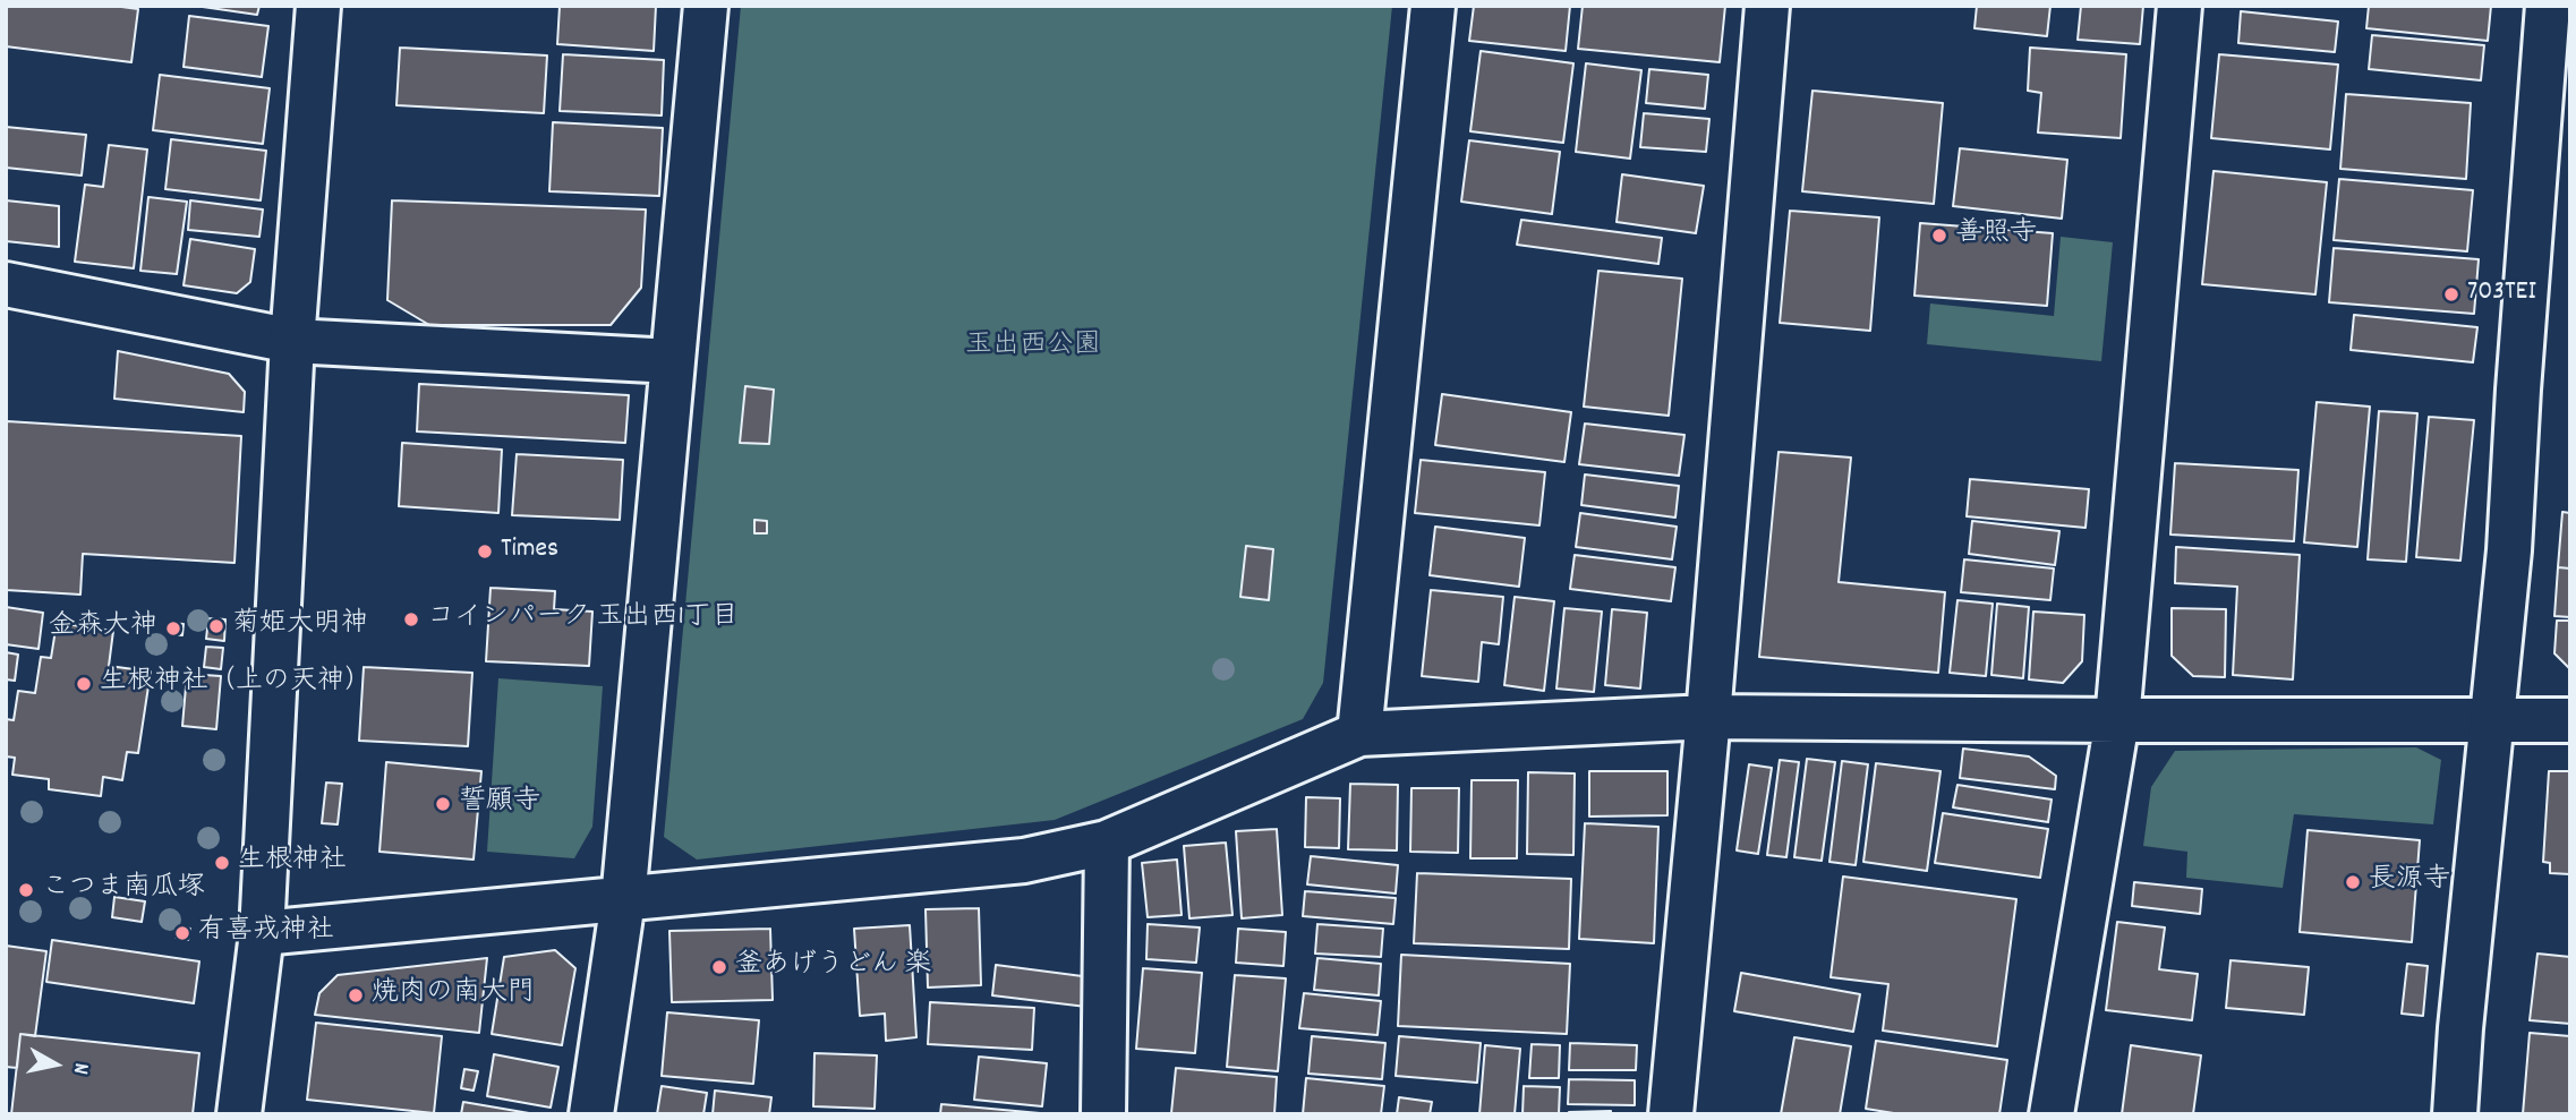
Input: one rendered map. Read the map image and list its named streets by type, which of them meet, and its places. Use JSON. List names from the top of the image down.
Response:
{
  "parks": ["玉出西公園"],
  "places": [
    "善照寺",
    "703TEI",
    "Times",
    "コインパーク 玉出西1丁目",
    "菊姫大明神",
    "金森大神",
    "生根神社（上の天神）",
    "誓願寺",
    "生根神社",
    "長源寺",
    "こつま南瓜塚",
    "有喜戎神社",
    "釜あげうどん 楽",
    "焼肉の南大門"
  ],
  "north": "right"
}
